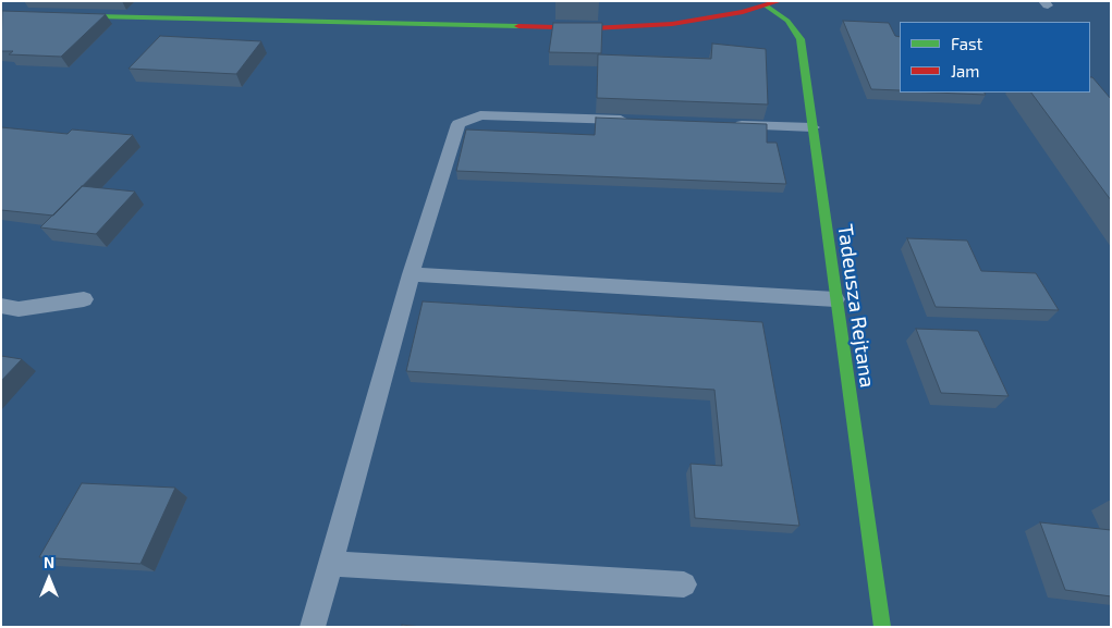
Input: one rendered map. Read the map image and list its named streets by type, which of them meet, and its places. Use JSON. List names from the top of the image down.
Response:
{
  "streets": {
    "street": ["Tadeusza Rejtana"]
  },
  "legend": ["Fast", "Jam"],
  "north": "top"
}
